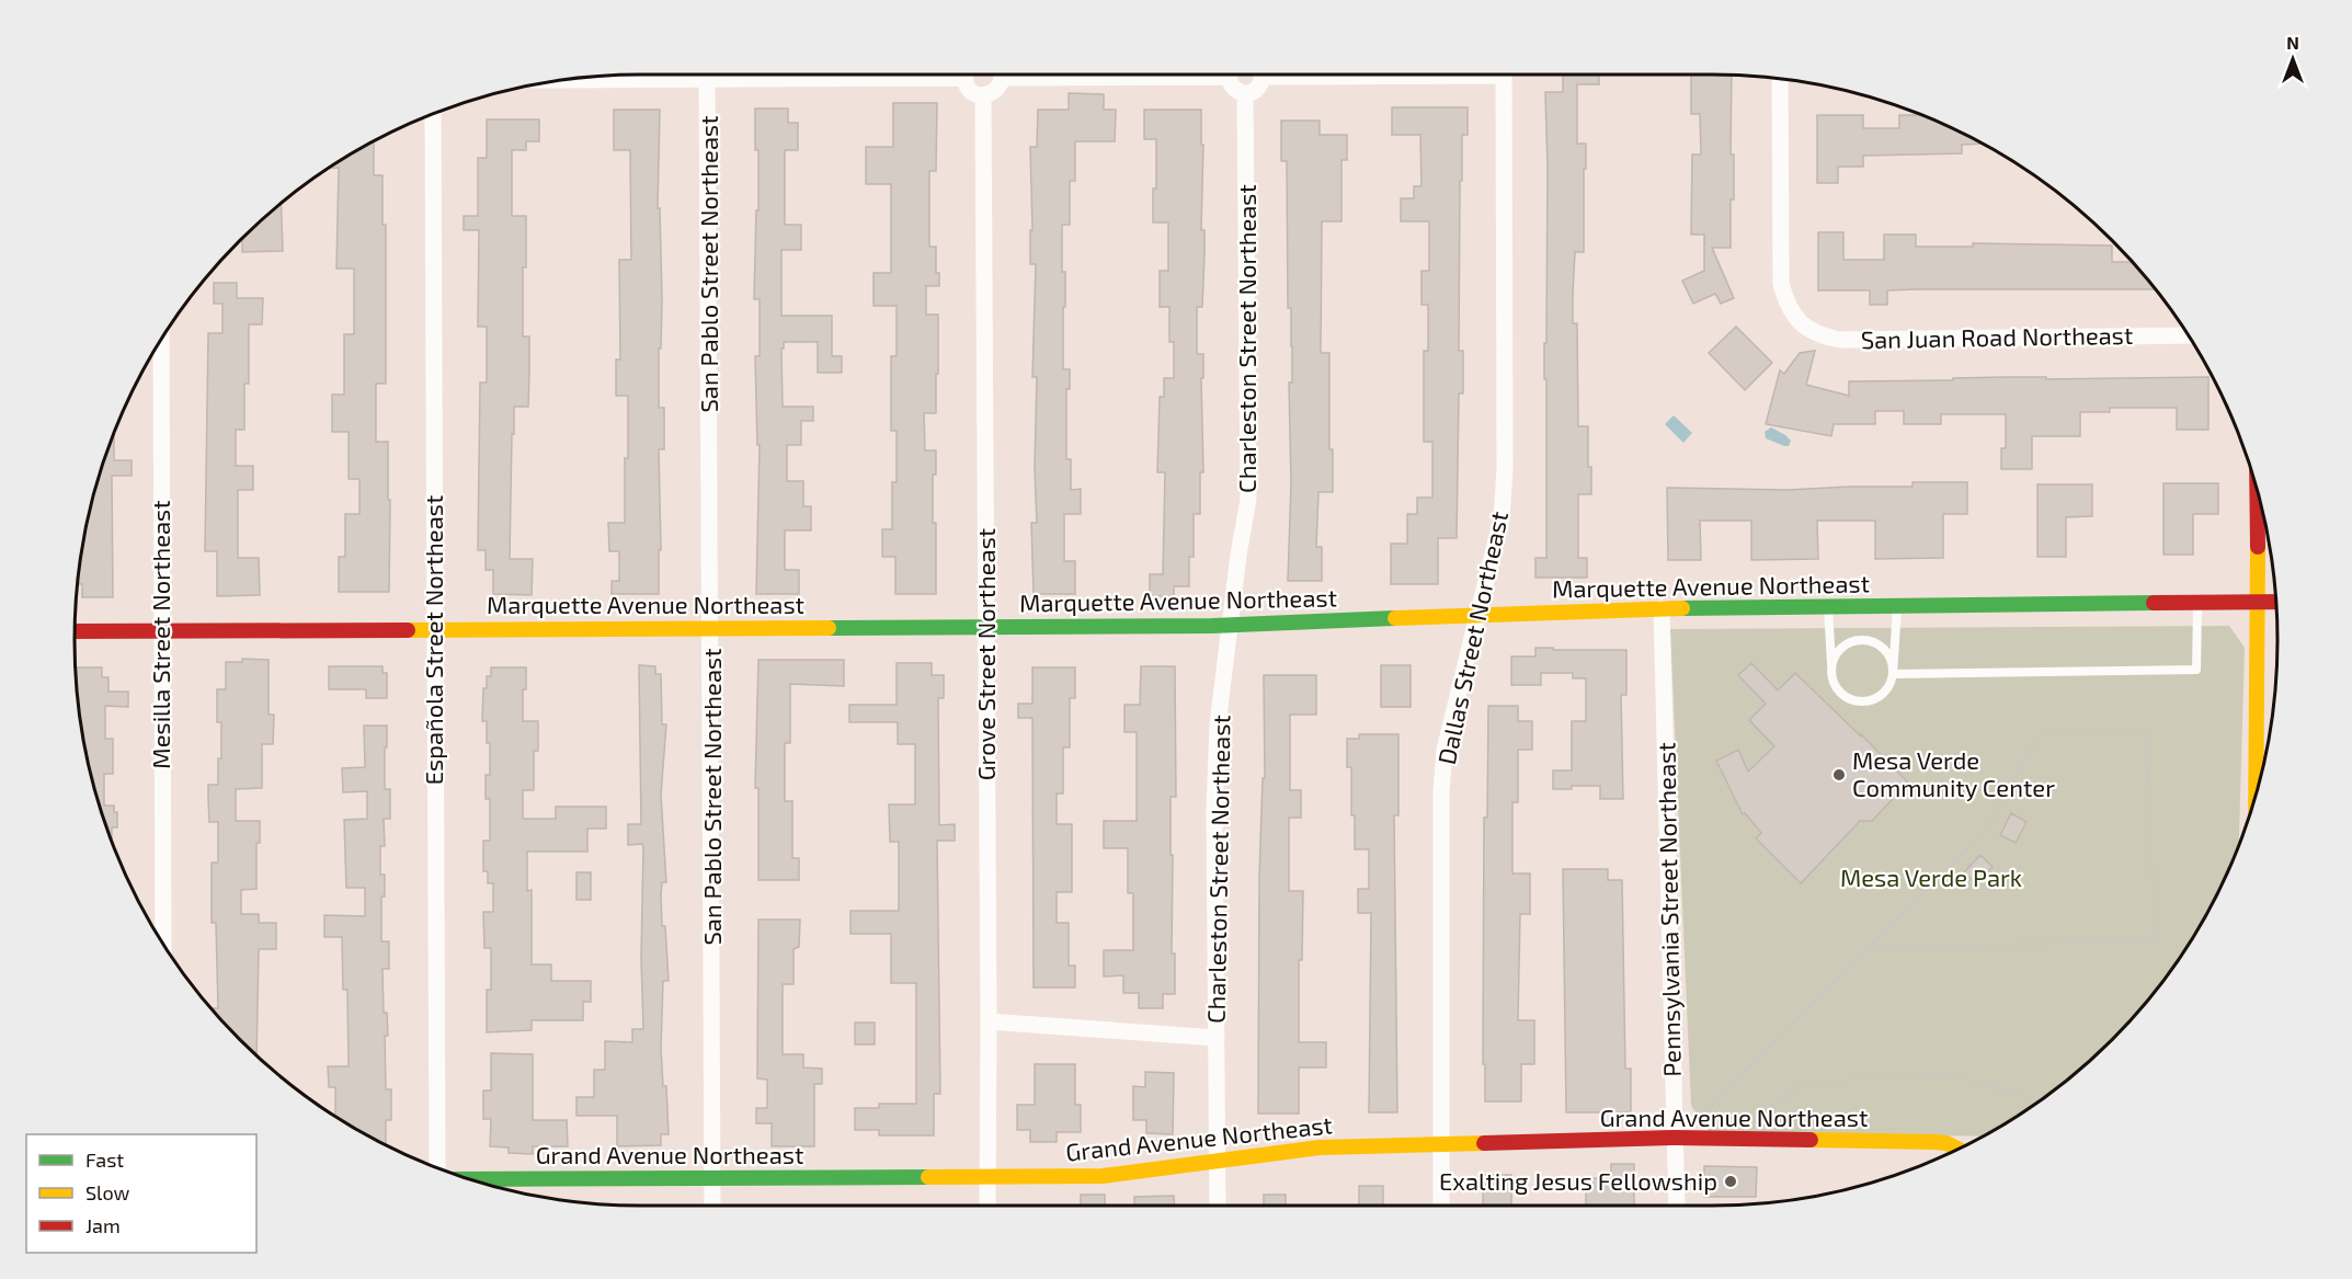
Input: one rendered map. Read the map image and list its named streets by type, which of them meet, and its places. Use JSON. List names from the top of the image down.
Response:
{
  "streets": {
    "street": [
      "San Pablo Street Northeast",
      "San Juan Road Northeast",
      "Charleston Street Northeast",
      "Marquette Avenue Northeast",
      "Mesilla Street Northeast",
      "Dallas Street Northeast",
      "Española Street Northeast",
      "Grove Street Northeast",
      "Pennsylvania Street Northeast",
      "Grand Avenue Northeast"
    ]
  },
  "crossings": [
    ["San Pablo Street Northeast", "Marquette Avenue Northeast"],
    ["San Pablo Street Northeast", "Grand Avenue Northeast"],
    ["Charleston Street Northeast", "Marquette Avenue Northeast"],
    ["Charleston Street Northeast", "Grand Avenue Northeast"],
    ["Marquette Avenue Northeast", "Mesilla Street Northeast"],
    ["Marquette Avenue Northeast", "Dallas Street Northeast"],
    ["Marquette Avenue Northeast", "Española Street Northeast"],
    ["Marquette Avenue Northeast", "Grove Street Northeast"],
    ["Marquette Avenue Northeast", "Pennsylvania Street Northeast"],
    ["Dallas Street Northeast", "Grand Avenue Northeast"],
    ["Grove Street Northeast", "Grand Avenue Northeast"],
    ["Pennsylvania Street Northeast", "Grand Avenue Northeast"]
  ],
  "parks": ["Mesa Verde Park"],
  "places": ["Mesa Verde Community Center", "Exalting Jesus Fellowship"],
  "legend": ["Fast", "Slow", "Jam"],
  "north": "top"
}
